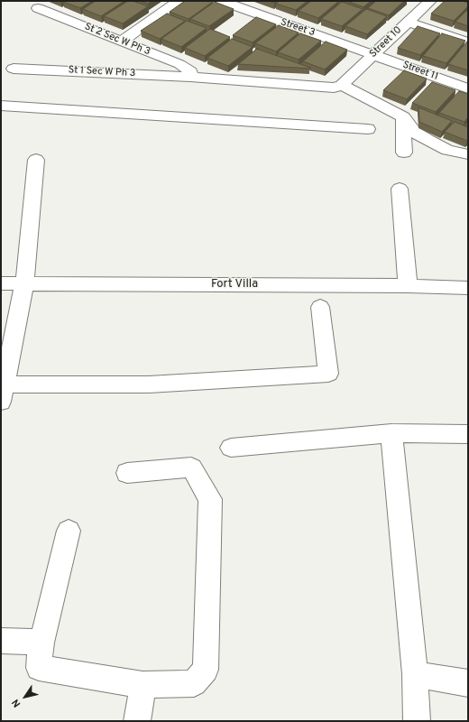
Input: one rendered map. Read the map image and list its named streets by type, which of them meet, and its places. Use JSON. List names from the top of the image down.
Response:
{
  "streets": {
    "street": [
      "Street 3",
      "St 2 Sec W Ph 3",
      "Street 10",
      "Street 11",
      "St 1 Sec W Ph 3",
      "Fort Villa"
    ]
  },
  "crossings": [
    ["Street 3", "Street 10"],
    ["Street 3", "Street 11"],
    ["St 2 Sec W Ph 3", "St 1 Sec W Ph 3"],
    ["Street 10", "Street 11"],
    ["Street 10", "St 1 Sec W Ph 3"]
  ],
  "north": "bottom left"
}
